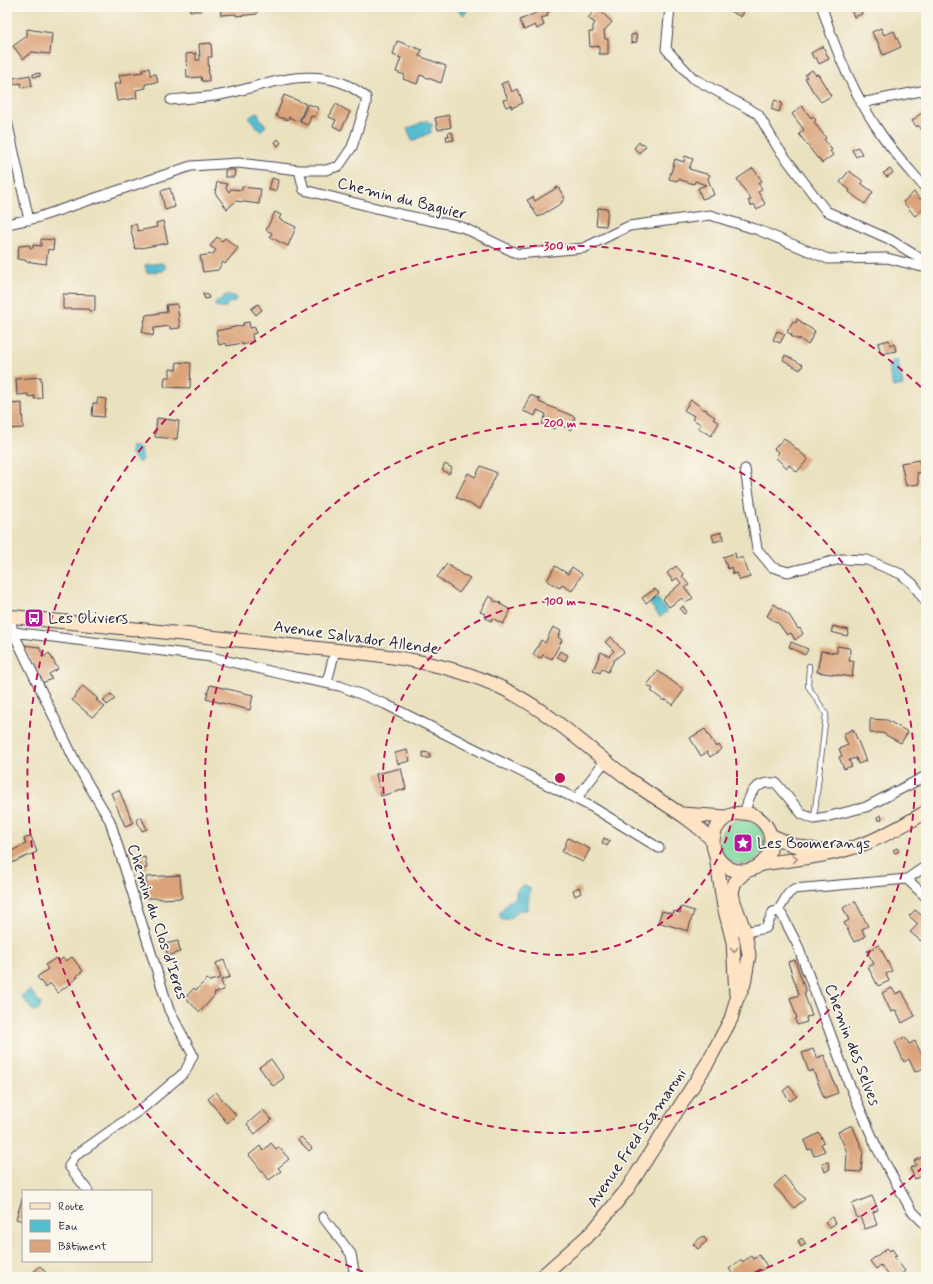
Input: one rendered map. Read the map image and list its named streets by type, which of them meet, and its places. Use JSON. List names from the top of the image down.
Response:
{
  "streets": {
    "main road": ["Avenue Salvador Allende", "Avenue Fred Scamaroni"],
    "street": ["Chemin du Baguier", "Chemin du Clos d'Ieres", "Chemin des Selves"]
  },
  "crossings": [
    ["Avenue Salvador Allende", "Chemin du Clos d'Ieres"],
    ["Avenue Salvador Allende", "Avenue Fred Scamaroni"]
  ],
  "places": {
    "bus stop": ["Les Oliviers"],
    "place": ["Les Boomerangs"]
  },
  "legend": ["Route", "Eau", "Bâtiment"],
  "rings": ["300 m", "200 m", "100 m"]
}
